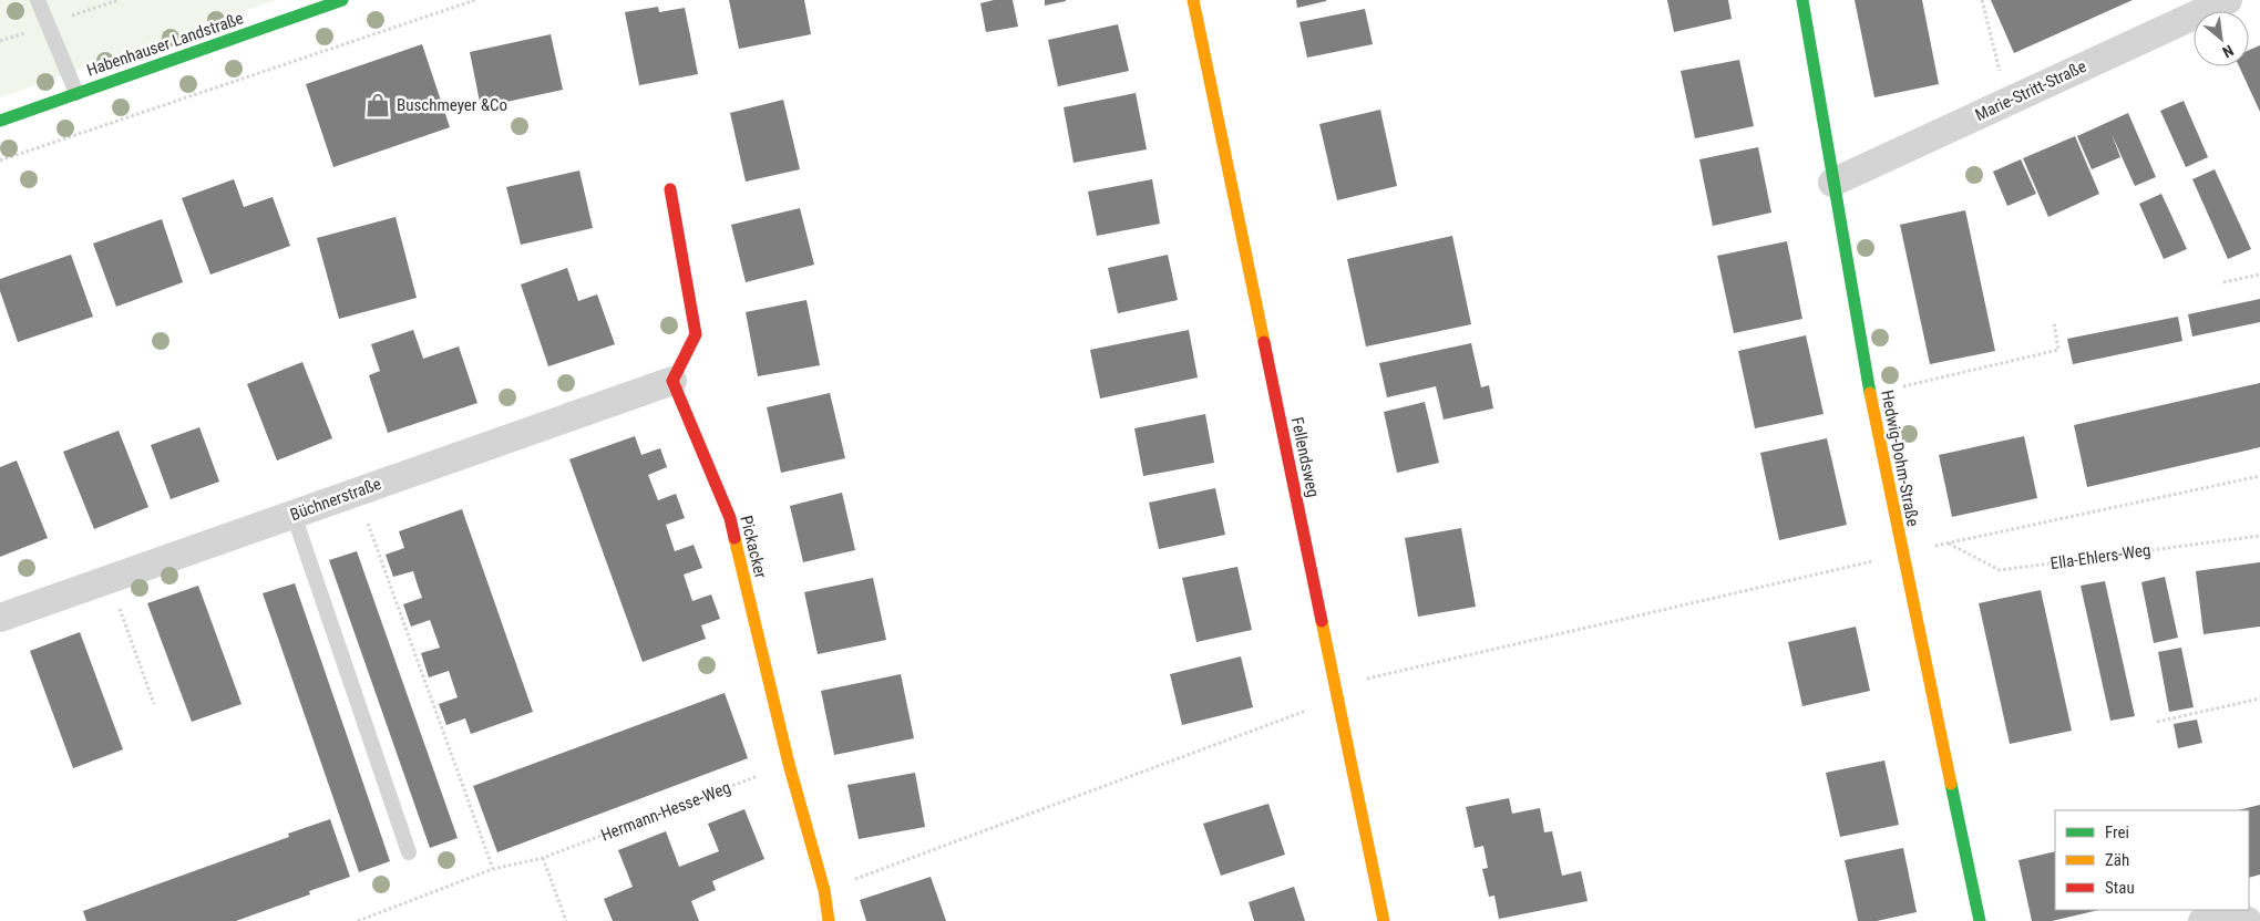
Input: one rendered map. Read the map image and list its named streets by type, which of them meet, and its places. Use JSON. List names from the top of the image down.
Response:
{
  "streets": {
    "street": [
      "Habenhauser Landstraße",
      "Marie-Stritt-Straße",
      "Fellendsweg",
      "Hedwig-Dohm-Straße",
      "Büchnerstraße",
      "Pickacker"
    ],
    "path": ["Ella-Ehlers-Weg", "Hermann-Hesse-Weg"]
  },
  "crossings": [
    ["Marie-Stritt-Straße", "Hedwig-Dohm-Straße"],
    ["Büchnerstraße", "Pickacker"],
    ["Pickacker", "Hermann-Hesse-Weg"]
  ],
  "places": {
    "shop": ["Buschmeyer &Co"]
  },
  "legend": ["Frei", "Zäh", "Stau"],
  "north": "bottom right"
}
